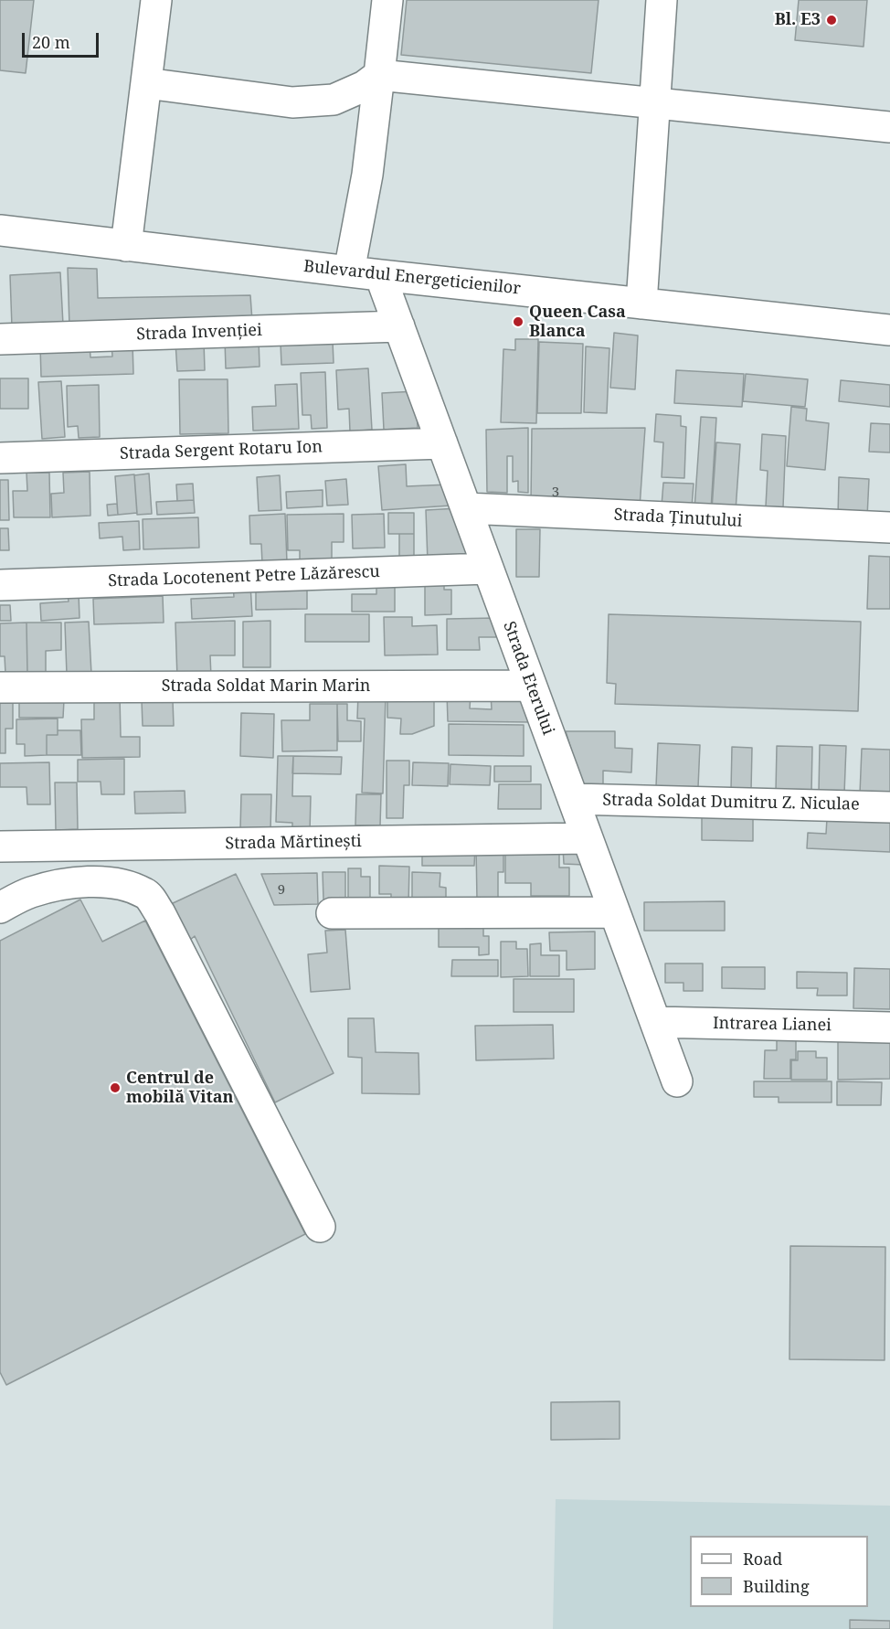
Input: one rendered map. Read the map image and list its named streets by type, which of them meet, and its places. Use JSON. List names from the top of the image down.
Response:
{
  "streets": {
    "street": [
      "Bulevardul Energeticienilor",
      "Strada Invenției",
      "Strada Sergent Rotaru Ion",
      "Strada Ținutului",
      "Strada Locotenent Petre Lăzărescu",
      "Strada Eterului",
      "Strada Soldat Marin Marin",
      "Strada Soldat Dumitru Z. Niculae",
      "Strada Mărtinești",
      "Intrarea Lianei"
    ]
  },
  "crossings": [
    ["Bulevardul Energeticienilor", "Strada Eterului"],
    ["Strada Invenției", "Strada Eterului"],
    ["Strada Sergent Rotaru Ion", "Strada Eterului"],
    ["Strada Ținutului", "Strada Eterului"],
    ["Strada Locotenent Petre Lăzărescu", "Strada Eterului"],
    ["Strada Eterului", "Strada Soldat Marin Marin"],
    ["Strada Eterului", "Strada Soldat Dumitru Z. Niculae"],
    ["Strada Eterului", "Strada Mărtinești"],
    ["Strada Eterului", "Intrarea Lianei"]
  ],
  "places": ["Bl. E3", "Queen Casa Blanca", "Centrul de mobilă Vitan"],
  "house_numbers": ["3", "9"],
  "legend": ["Road", "Building"],
  "scale_bar": "20 m"
}
